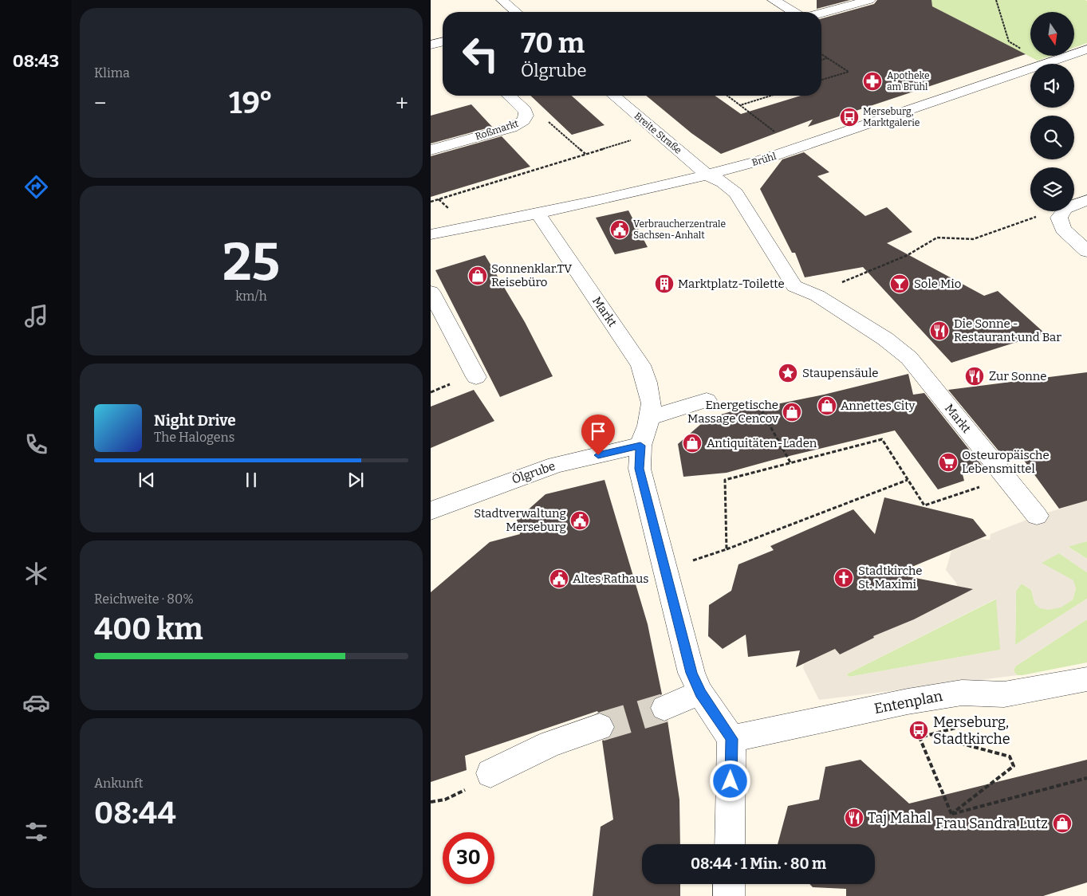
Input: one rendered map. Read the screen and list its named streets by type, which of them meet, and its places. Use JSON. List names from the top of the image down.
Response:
{
  "streets": {
    "street": [
      "Roßmarkt",
      "Breite Straße",
      "Brühl",
      "Markt",
      "Ölgrube",
      "Entenplan"
    ]
  },
  "crossings": [
    ["Breite Straße", "Brühl"],
    ["Breite Straße", "Markt"],
    ["Brühl", "Markt"],
    ["Markt", "Ölgrube"],
    ["Markt", "Entenplan"]
  ],
  "places": {
    "pharmacy": ["Apotheke am Brühl"],
    "bus stop": ["Merseburg, Marktgalerie", "Merseburg, Stadtkirche"],
    "public building": ["Verbraucherzentrale Sachsen-Anhalt", "Stadtverwaltung Merseburg", "Altes Rathaus"],
    "shop": [
      "Sonnenklar.TV Reisebüro",
      "Annettes City",
      "Energetische Massage Cencov",
      "Antiquitäten-Laden",
      "Frau Sandra Lutz"
    ],
    "building": ["Marktplatz-Toilette"],
    "bar": ["Sole Mio"],
    "restaurant": ["Die Sonne - Restaurant und Bar", "Zur Sonne", "Taj Mahal"],
    "place": ["Staupensäule"],
    "supermarket": ["Osteuropäische Lebensmittel"],
    "church": ["Stadtkirche St. Maximi"]
  },
  "north": "bottom",
  "page": {
    "tabs": "08:43",
    "tile": [
      "Klima",
      ["25", "km/h"],
      ["Reichweite · 80%", "400 km"],
      ["Ankunft", "08:44"]
    ],
    "turn": ["70 m", "Ölgrube"],
    "heat": ["−", "19°", "+"],
    "song": ["Night Drive", "The Halogens"],
    "limit": "30",
    "trip": "08:44 · 1 Min. · 80 m"
  }
}
